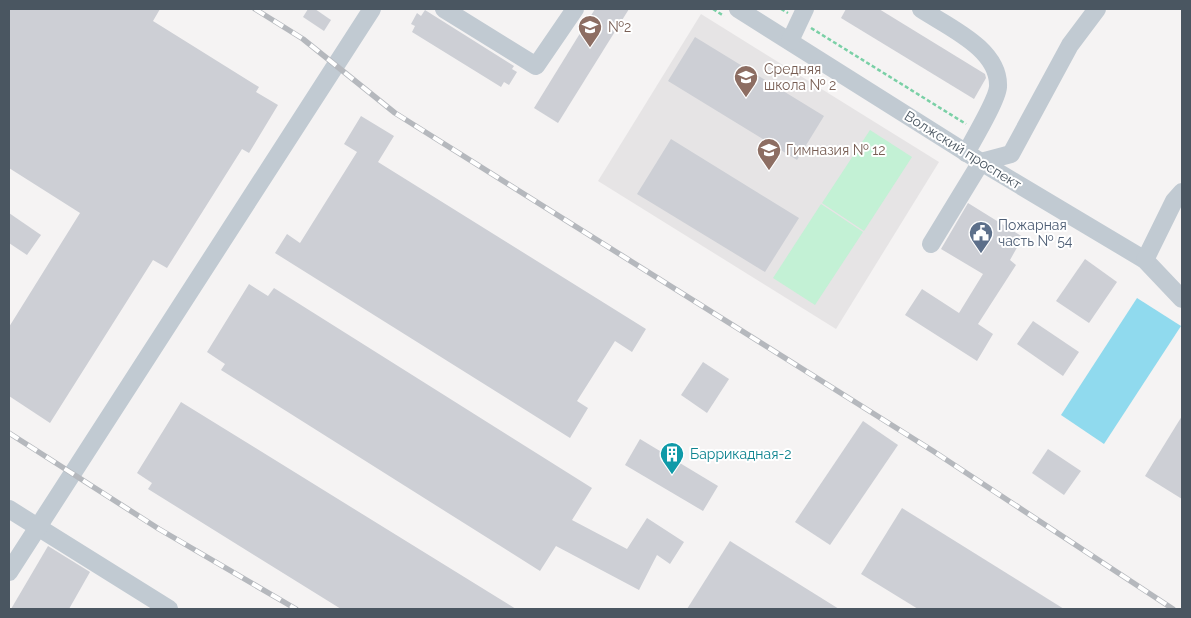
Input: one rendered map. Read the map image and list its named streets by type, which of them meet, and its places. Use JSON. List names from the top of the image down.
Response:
{
  "streets": {
    "street": ["Волжский проспект"]
  },
  "places": {
    "school or university": ["№2", "Средняя школа № 2", "Гимназия № 12"],
    "public building": ["Пожарная часть № 54"],
    "building": ["Баррикадная-2"]
  }
}
